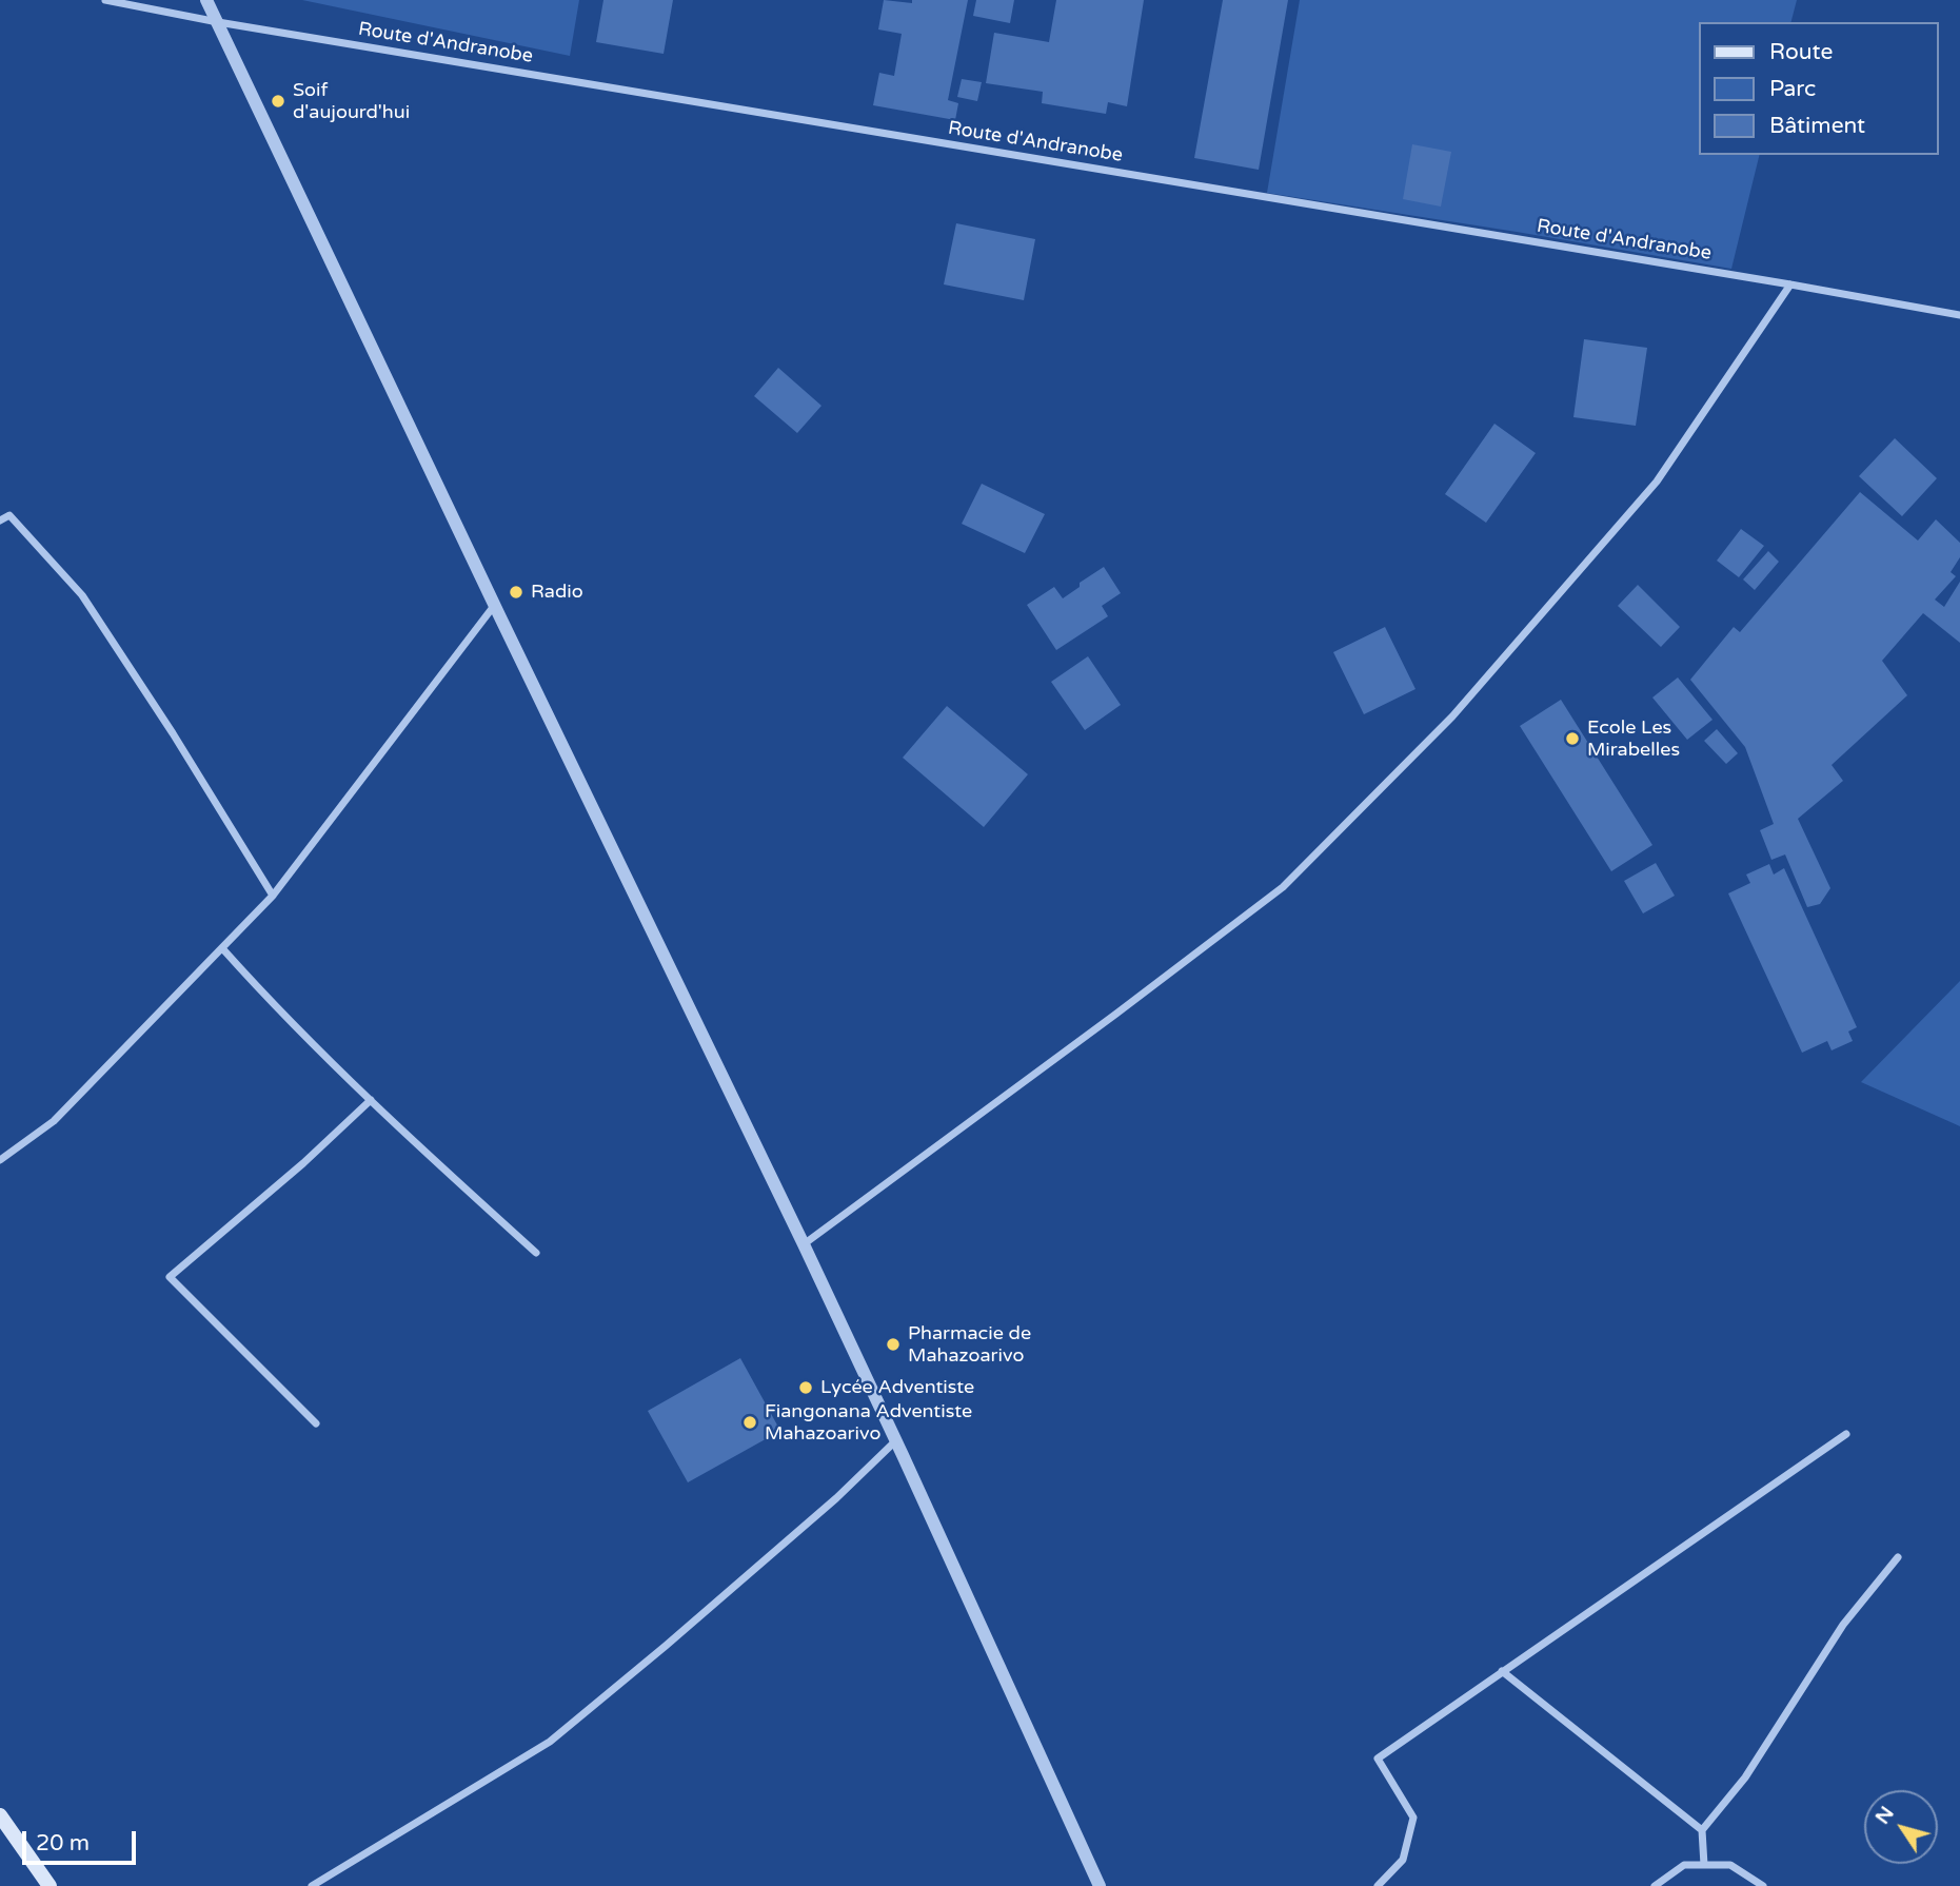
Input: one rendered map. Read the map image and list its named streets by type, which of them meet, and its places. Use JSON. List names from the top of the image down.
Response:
{
  "streets": {
    "street": ["Route d'Andranobe"]
  },
  "places": [
    "Soif d'aujourd'hui",
    "Radio",
    "Ecole Les Mirabelles",
    "Pharmacie de Mahazoarivo",
    "Lycée Adventiste",
    "Fiangonana Adventiste Mahazoarivo"
  ],
  "legend": ["Route", "Parc", "Bâtiment"],
  "scale_bar": "20 m",
  "north": "top left"
}
